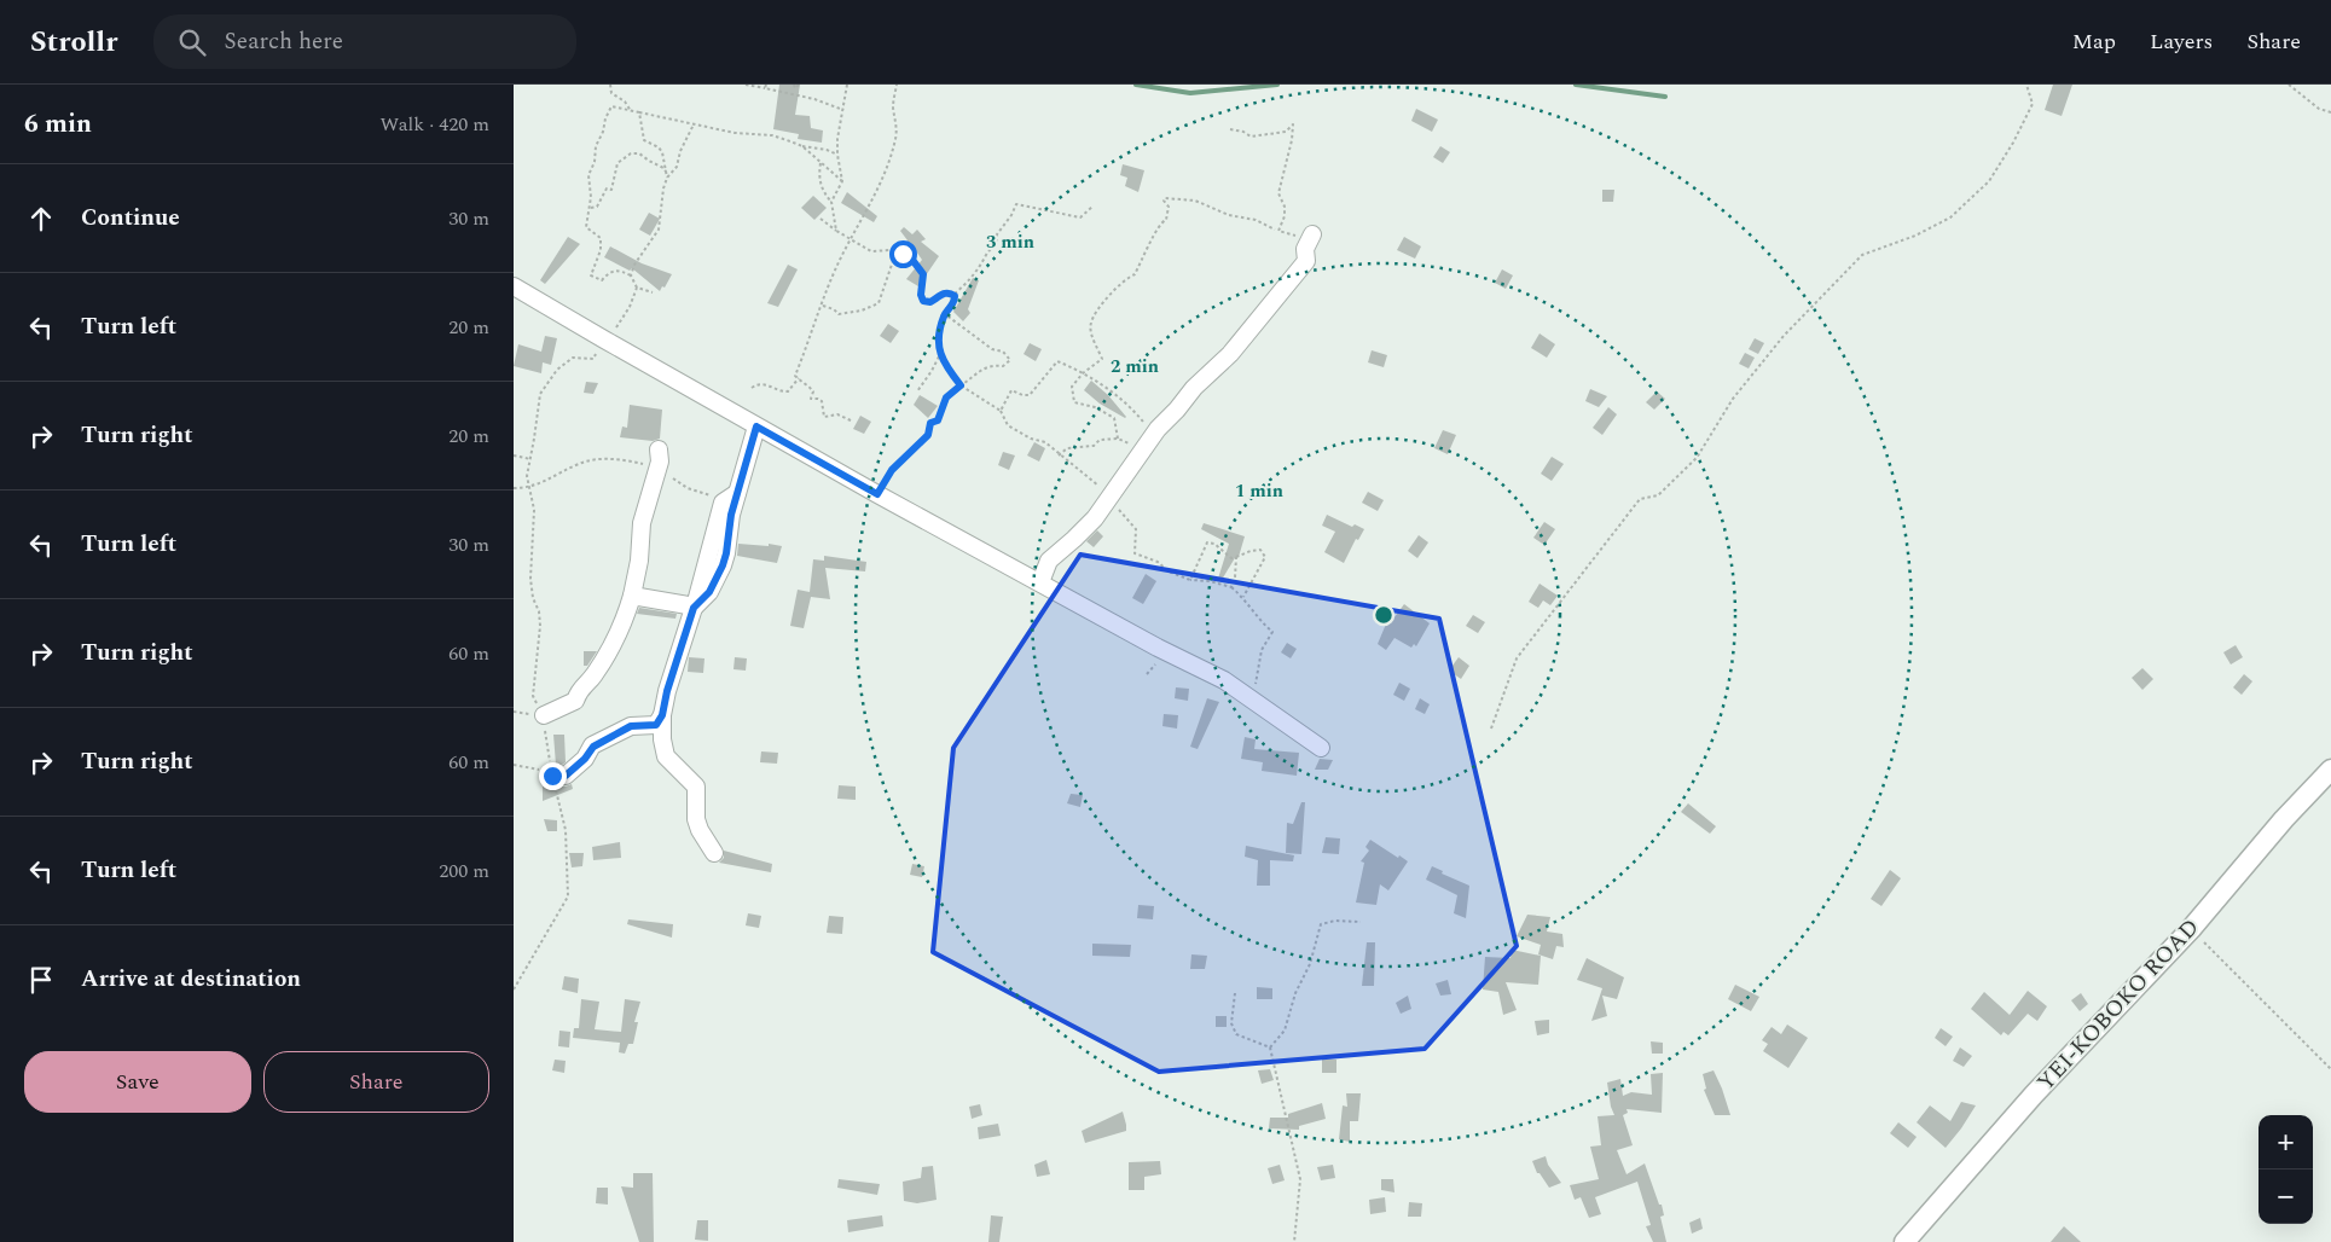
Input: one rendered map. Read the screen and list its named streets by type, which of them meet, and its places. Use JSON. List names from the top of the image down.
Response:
{
  "streets": {
    "main road": ["YEI-KOBOKO ROAD"]
  },
  "page": {
    "header": "Strollr",
    "search": "Search here",
    "nav": ["Map", "Layers", "Share"],
    "heading": ["6 min", "Walk · 420 m"],
    "list": [
      ["Continue", "30 m"],
      ["Turn left", "20 m"],
      ["Turn right", "20 m"],
      ["Turn left", "30 m"],
      ["Turn right", "60 m"],
      ["Turn right", "60 m"],
      ["Turn left", "200 m"],
      "Arrive at destination"
    ],
    "buttons": ["Save", "Share"],
    "map_buttons": ["+", "−"]
  },
  "rings": ["3 min", "2 min", "1 min"]
}
